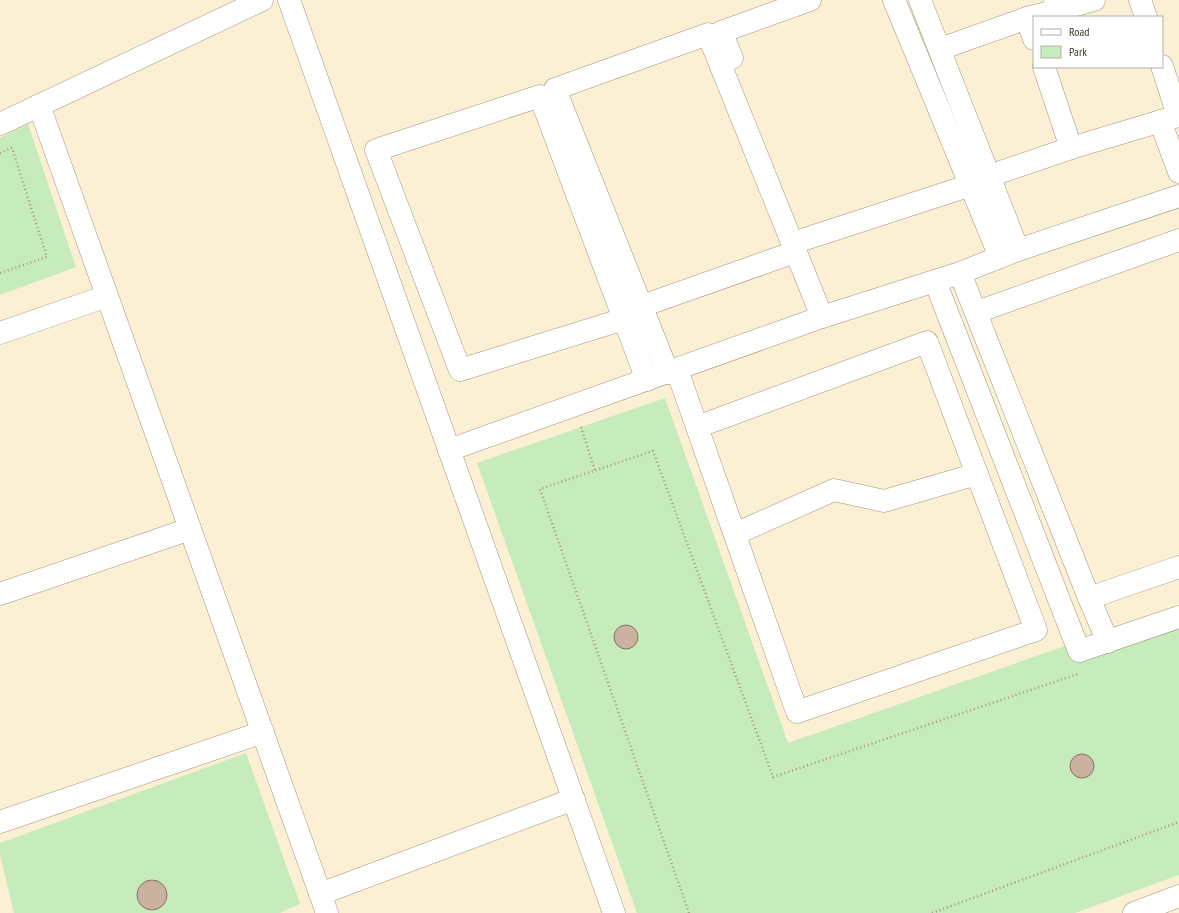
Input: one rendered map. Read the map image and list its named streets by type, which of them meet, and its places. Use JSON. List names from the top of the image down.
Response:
{
  "legend": ["Road", "Park"]
}
